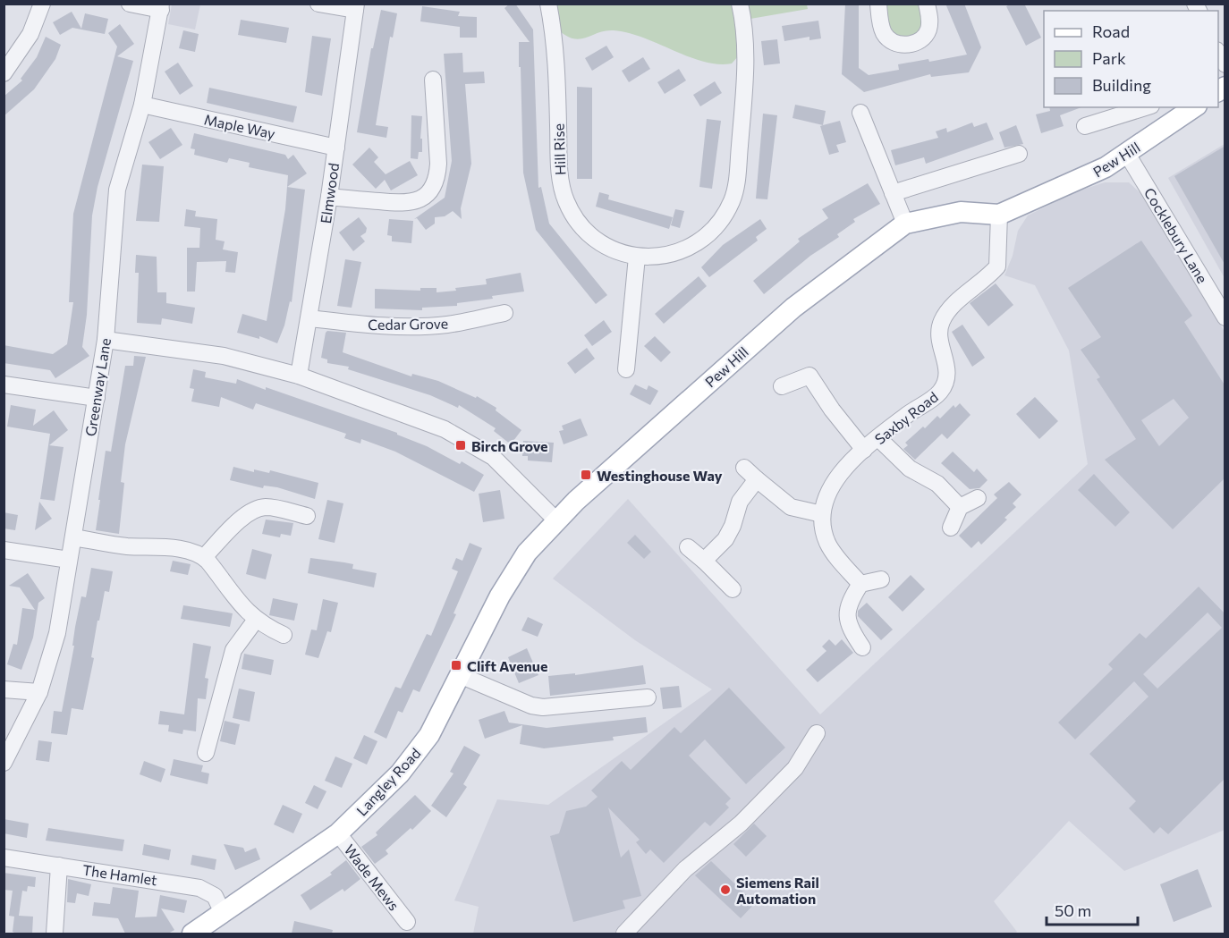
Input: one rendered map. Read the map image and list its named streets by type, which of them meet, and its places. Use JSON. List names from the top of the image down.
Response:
{
  "streets": {
    "main road": ["Pew Hill", "Langley Road"],
    "street": [
      "Maple Way",
      "Hill Rise",
      "Elmwood",
      "Cocklebury Lane",
      "Cedar Grove",
      "Greenway Lane",
      "Saxby Road",
      "The Hamlet",
      "Wade Mews"
    ]
  },
  "crossings": [
    ["Maple Way", "Elmwood"],
    ["Maple Way", "Greenway Lane"],
    ["Pew Hill", "Cocklebury Lane"],
    ["Pew Hill", "Saxby Road"],
    ["Pew Hill", "Langley Road"],
    ["Elmwood", "Cedar Grove"],
    ["Langley Road", "The Hamlet"],
    ["Langley Road", "Wade Mews"]
  ],
  "places": {
    "transit": ["Birch Grove", "Westinghouse Way", "Clift Avenue"],
    "other": ["Siemens Rail Automation"]
  },
  "legend": ["Road", "Park", "Building"],
  "scale_bar": "50 m"
}
